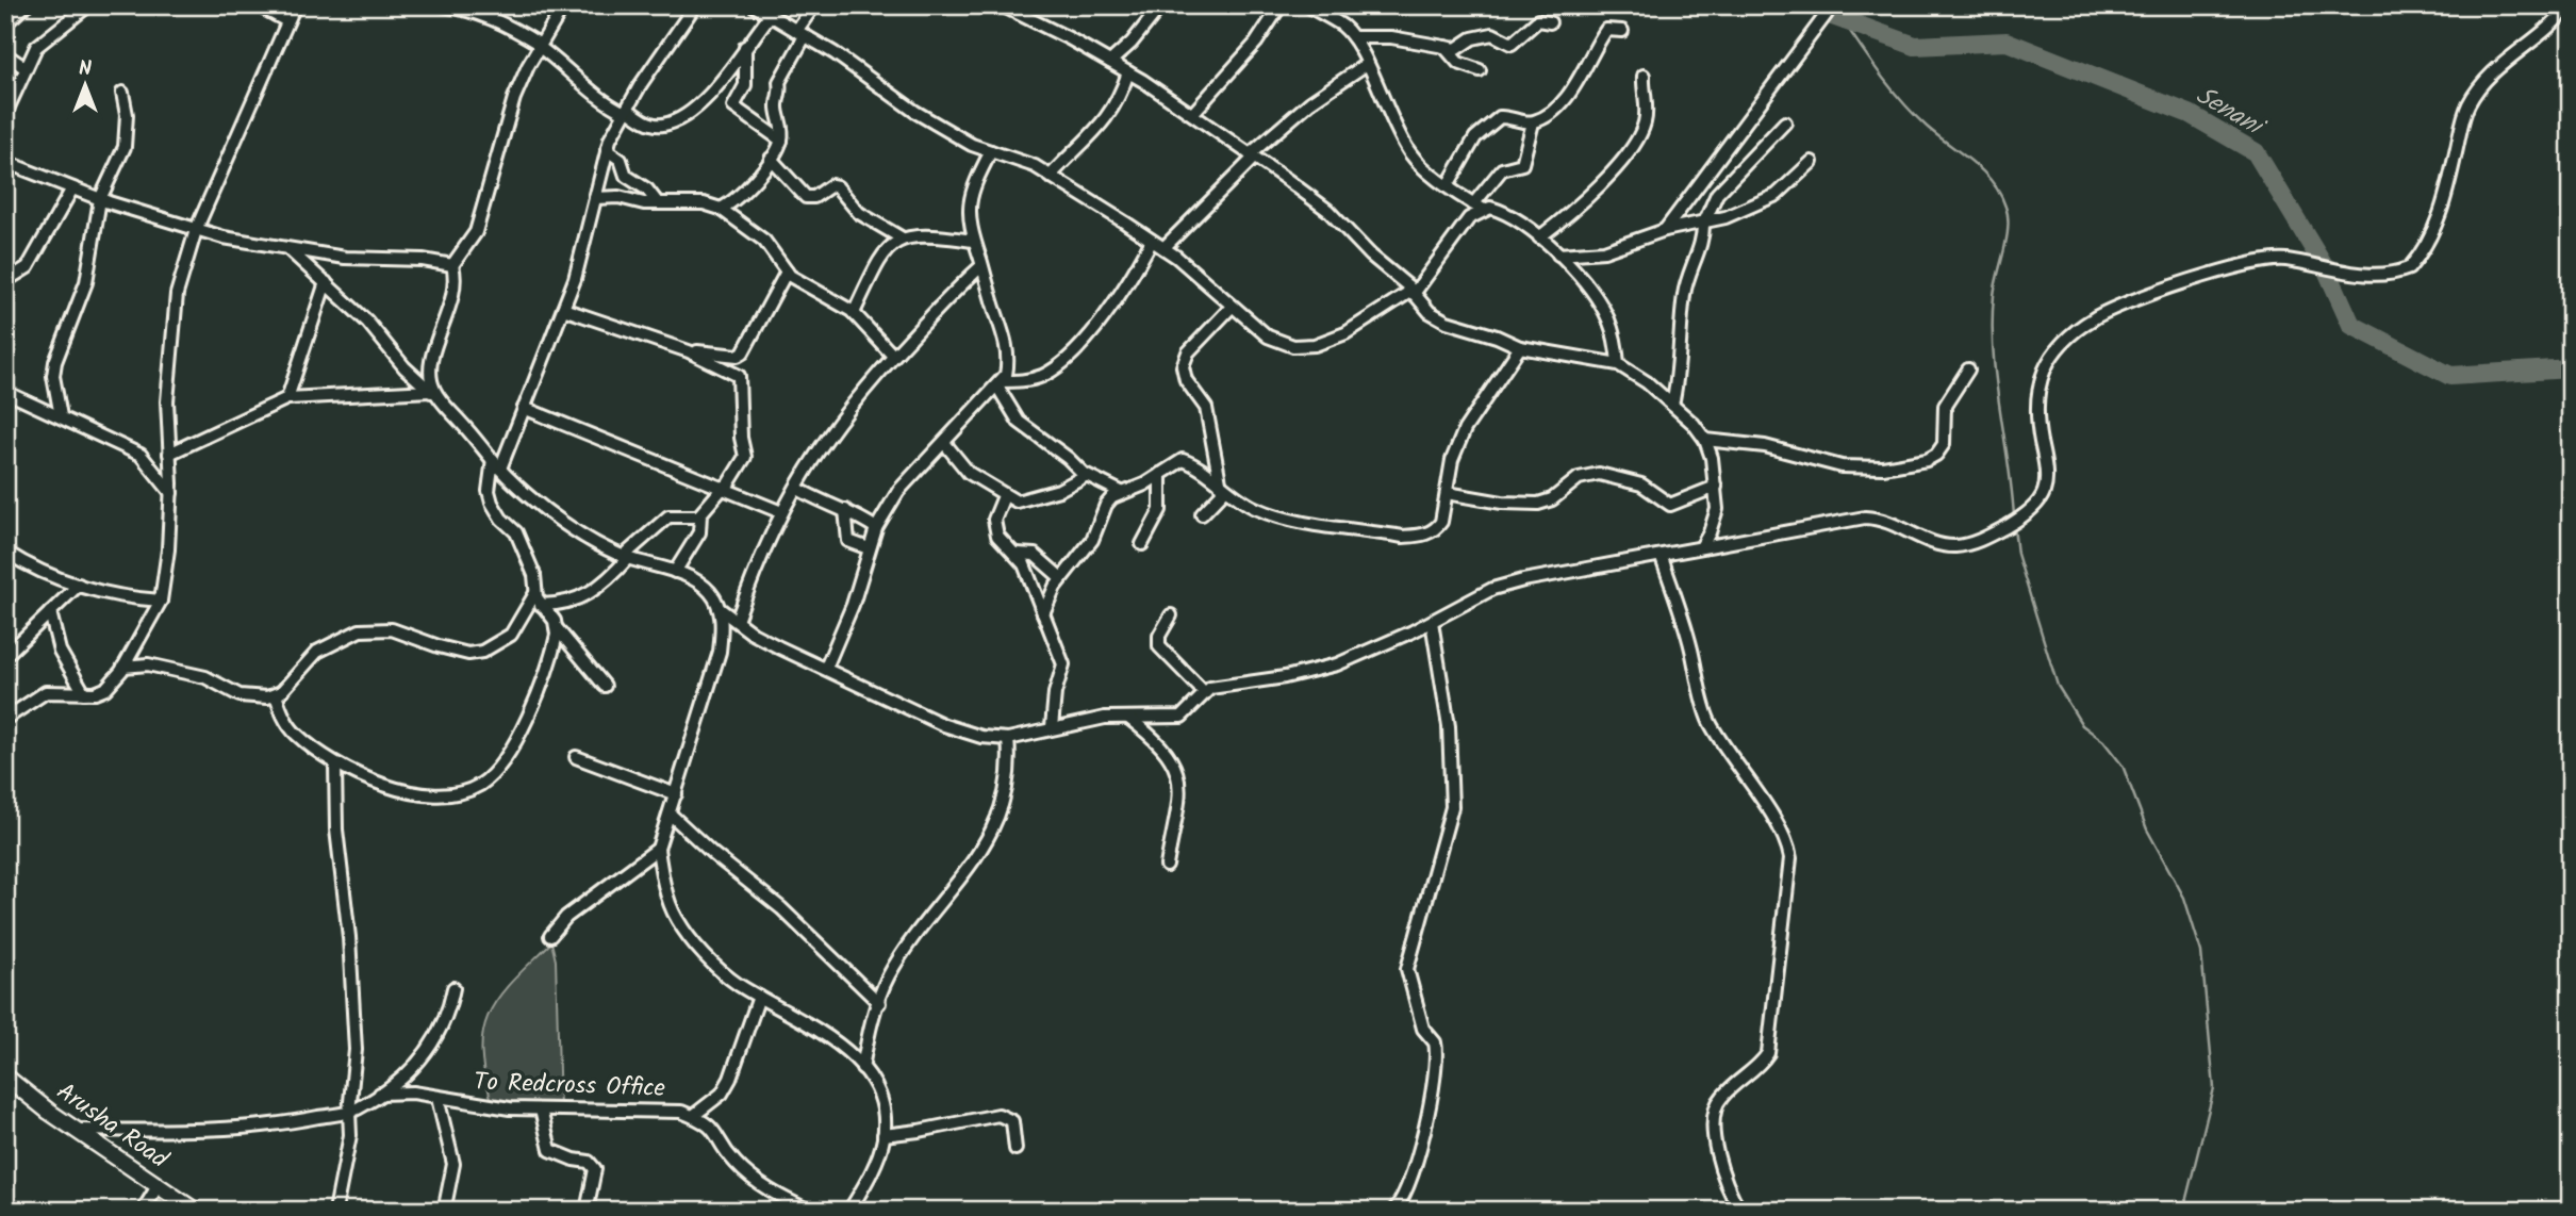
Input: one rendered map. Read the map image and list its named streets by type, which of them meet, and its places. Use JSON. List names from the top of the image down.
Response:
{
  "streets": {
    "main road": ["Arusha Road"],
    "street": ["To Redcross Office"]
  },
  "crossings": [
    ["To Redcross Office", "Arusha Road"]
  ],
  "water": ["Senani"],
  "north": "top"
}
